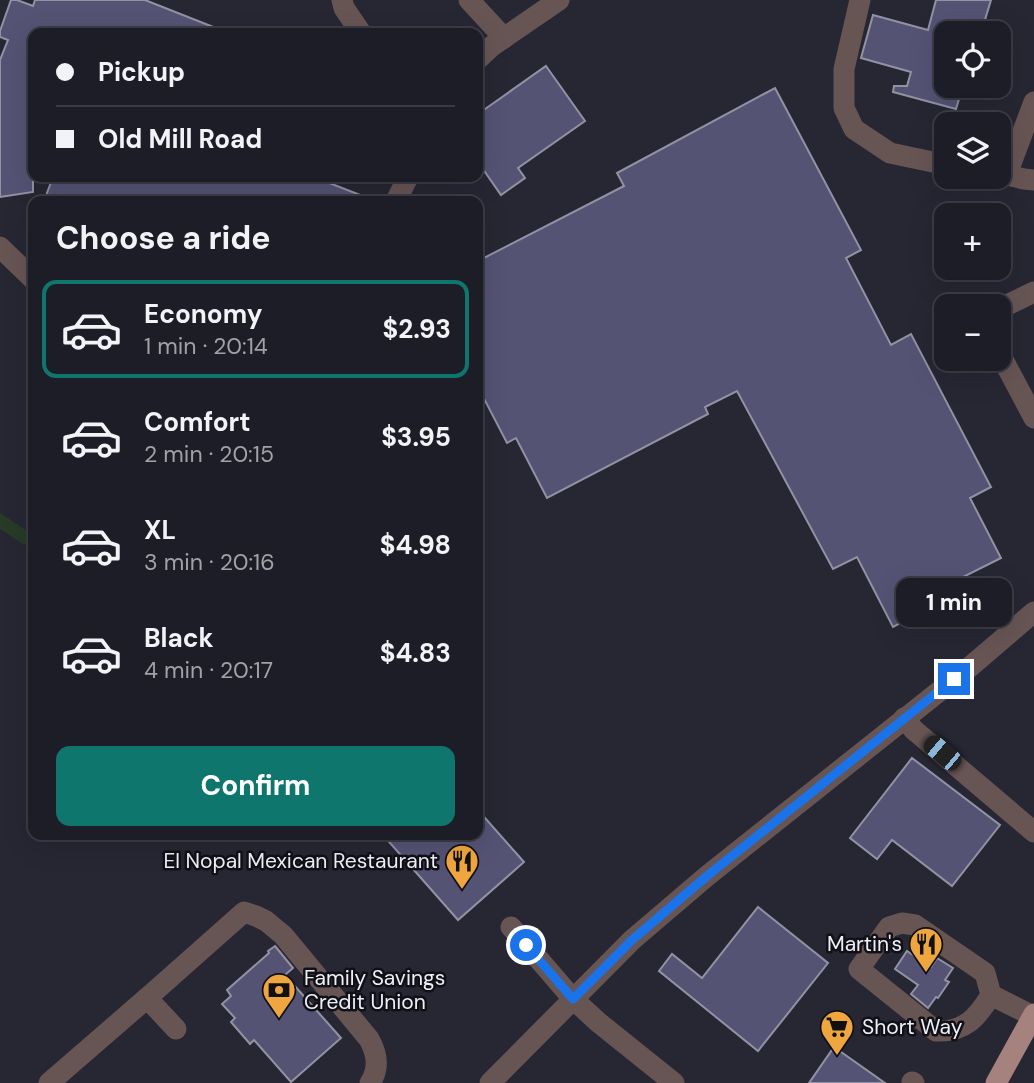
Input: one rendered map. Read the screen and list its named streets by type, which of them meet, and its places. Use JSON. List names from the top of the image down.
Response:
{
  "places": {
    "restaurant": ["El Nopal Mexican Restaurant", "Martin's"],
    "bank": ["Family Savings Credit Union"],
    "supermarket": ["Short Way"]
  },
  "page": {
    "map_buttons": ["+", "−"],
    "banner": ["Pickup", "Old Mill Road"],
    "heading": "Choose a ride",
    "list": [
      {
        "name": "Economy",
        "note": "1 min · 20:14",
        "value": "$2.93"
      },
      {
        "name": "Comfort",
        "note": "2 min · 20:15",
        "value": "$3.95"
      },
      {
        "name": "XL",
        "note": "3 min · 20:16",
        "value": "$4.98"
      },
      {
        "name": "Black",
        "note": "4 min · 20:17",
        "value": "$4.83"
      }
    ],
    "bubble": "1 min",
    "buttons": "Confirm"
  }
}
